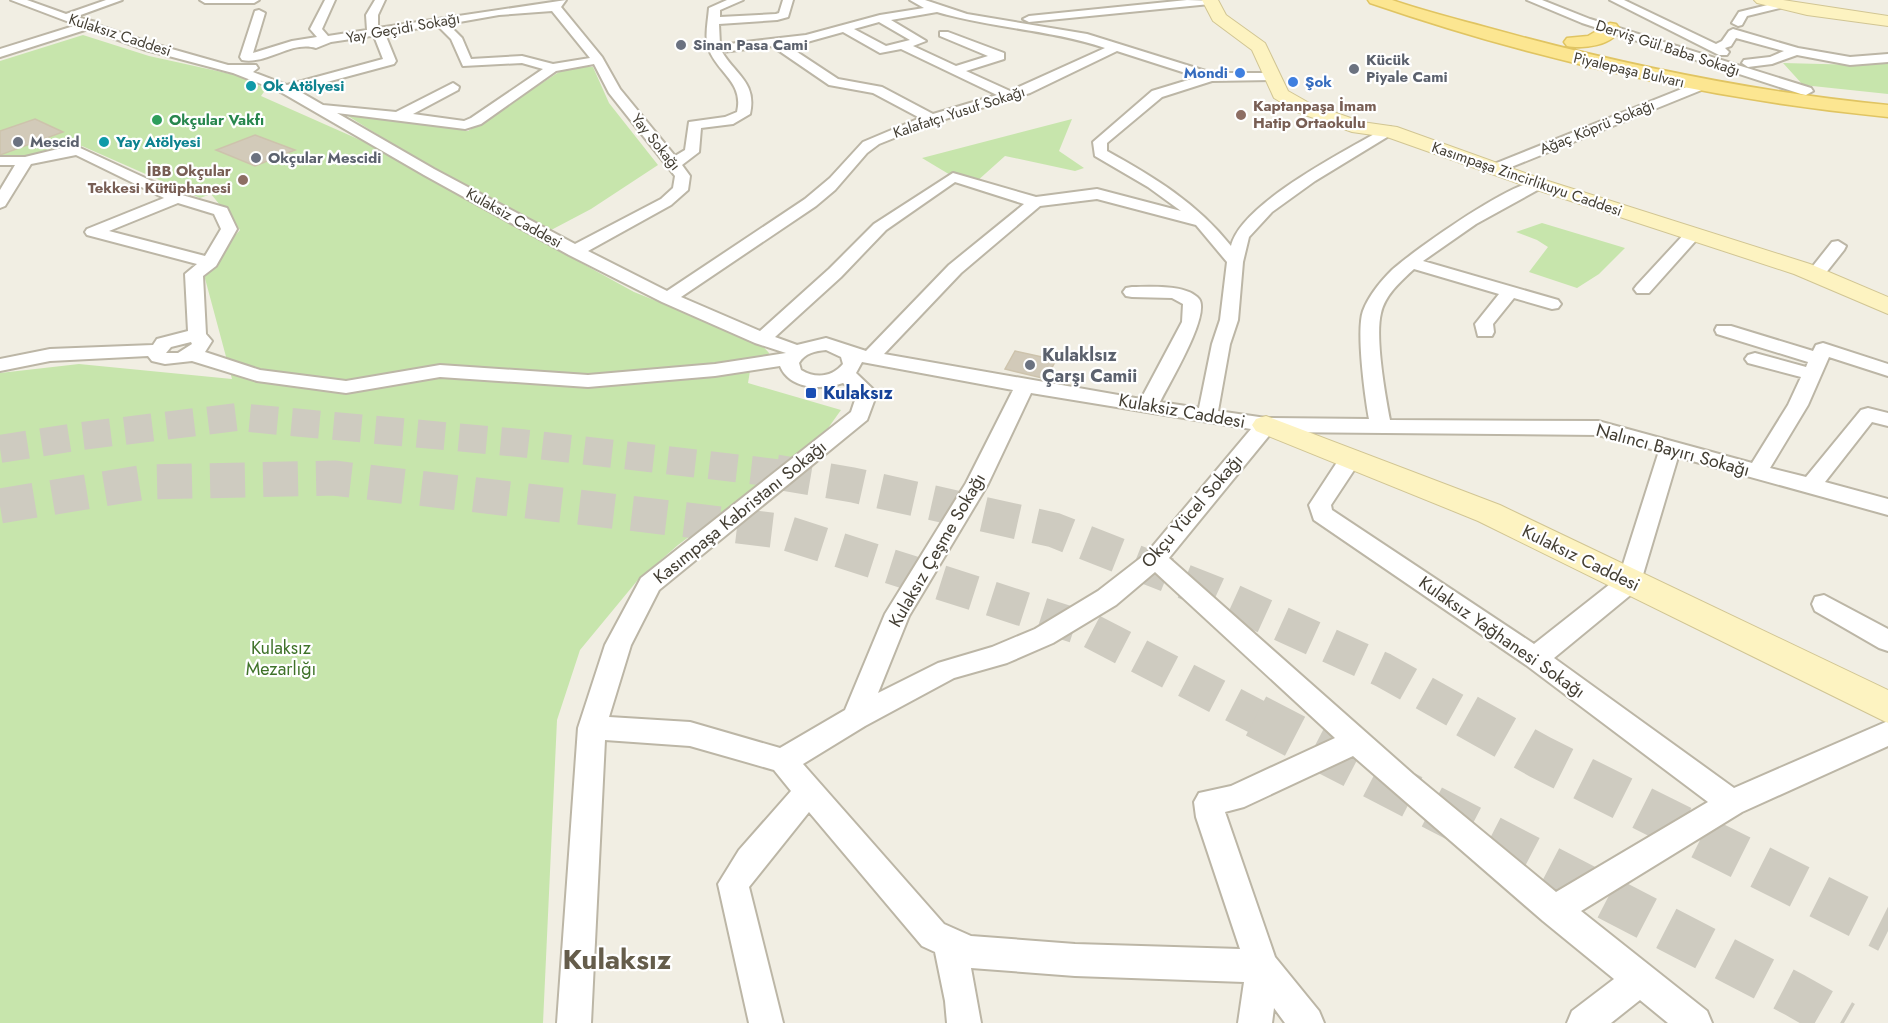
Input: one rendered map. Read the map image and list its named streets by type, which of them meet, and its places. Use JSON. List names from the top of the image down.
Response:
{
  "streets": {
    "main road": ["Piyalepaşa Bulvarı"],
    "street": [
      "Yay Geçidi Sokağı",
      "Kulaksız Caddesi",
      "Derviş Gül Baba Sokağı",
      "Kalafatçı Yusuf Sokağı",
      "Ağaç Köprü Sokağı",
      "Yay Sokağı",
      "Kasımpaşa Zincirlikuyu Caddesi",
      "Kulaksiz Caddesi",
      "Nalıncı Bayırı Sokağı",
      "Okçu Yücel Sokağı",
      "Kasımpaşa Kabristanı Sokağı",
      "Kulaksız Çeşme Sokağı",
      "Kulaksız Yağhanesi Sokağı"
    ]
  },
  "crossings": [
    ["Yay Geçidi Sokağı", "Kulaksız Caddesi"],
    ["Yay Geçidi Sokağı", "Yay Sokağı"],
    ["Yay Geçidi Sokağı", "Kulaksiz Caddesi"],
    ["Kulaksız Caddesi", "Kulaksiz Caddesi"],
    ["Kulaksız Caddesi", "Nalıncı Bayırı Sokağı"],
    ["Kulaksız Caddesi", "Okçu Yücel Sokağı"],
    ["Kulaksız Caddesi", "Kulaksız Yağhanesi Sokağı"],
    ["Derviş Gül Baba Sokağı", "Piyalepaşa Bulvarı"],
    ["Piyalepaşa Bulvarı", "Ağaç Köprü Sokağı"],
    ["Kalafatçı Yusuf Sokağı", "Kulaksiz Caddesi"],
    ["Ağaç Köprü Sokağı", "Kasımpaşa Zincirlikuyu Caddesi"],
    ["Yay Sokağı", "Kulaksiz Caddesi"],
    ["Kulaksiz Caddesi", "Okçu Yücel Sokağı"],
    ["Kulaksiz Caddesi", "Kasımpaşa Kabristanı Sokağı"],
    ["Kulaksiz Caddesi", "Kulaksız Çeşme Sokağı"],
    ["Nalıncı Bayırı Sokağı", "Kulaksız Yağhanesi Sokağı"],
    ["Okçu Yücel Sokağı", "Kulaksız Çeşme Sokağı"]
  ],
  "districts": ["Kulaksız"],
  "parks": ["Kulaksız Mezarlığı"],
  "places": {
    "other": [
      "Sinan Pasa Cami",
      "Kücük Piyale Cami",
      "Mondi",
      "Şok",
      "Ok Atölyesi",
      "Kaptanpaşa İmam Hatip Ortaokulu",
      "Okçular Vakfı",
      "Mescid",
      "Yay Atölyesi",
      "Okçular Mescidi",
      "İBB Okçular Tekkesi Kütüphanesi",
      "Kulaklsız Çarşı Camii"
    ],
    "transit": ["Kulaksız"]
  }
}
